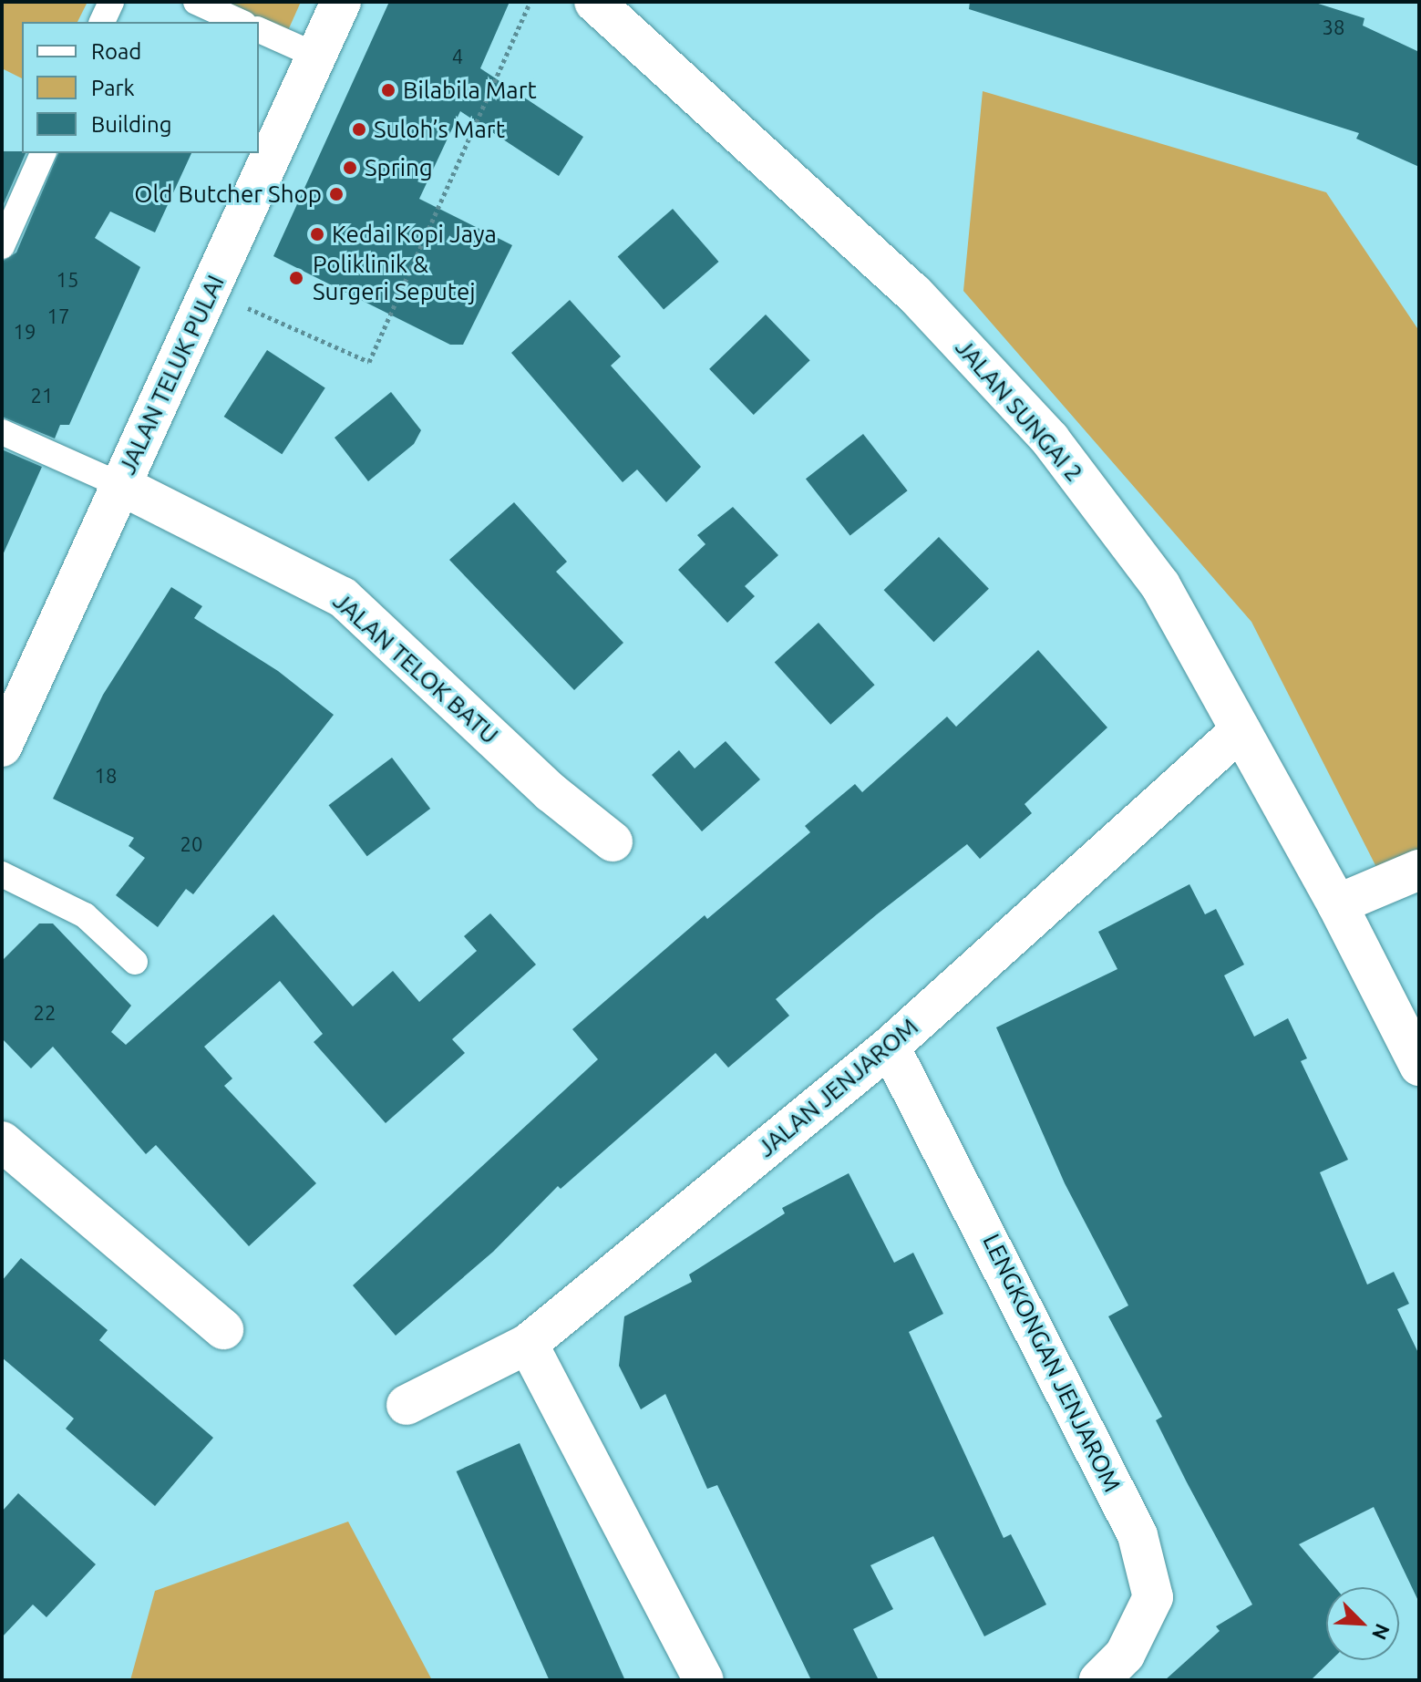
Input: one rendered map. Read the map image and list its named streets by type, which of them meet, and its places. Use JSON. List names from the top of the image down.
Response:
{
  "streets": {
    "street": [
      "JALAN TELUK PULAI",
      "JALAN SUNGAI 2",
      "JALAN TELOK BATU",
      "JALAN JENJAROM",
      "LENGKONGAN JENJAROM"
    ]
  },
  "crossings": [
    ["JALAN TELUK PULAI", "JALAN TELOK BATU"],
    ["JALAN SUNGAI 2", "JALAN JENJAROM"],
    ["JALAN JENJAROM", "LENGKONGAN JENJAROM"]
  ],
  "places": [
    "Bilabila Mart",
    "Suloh’s Mart",
    "Spring",
    "Old Butcher Shop",
    "Kedai Kopi Jaya",
    "Poliklinik & Surgeri Seputej"
  ],
  "house_numbers": [
    "38",
    "4",
    "15",
    "17",
    "19",
    "21",
    "18",
    "20",
    "22"
  ],
  "legend": ["Road", "Park", "Building"],
  "north": "bottom right"
}
